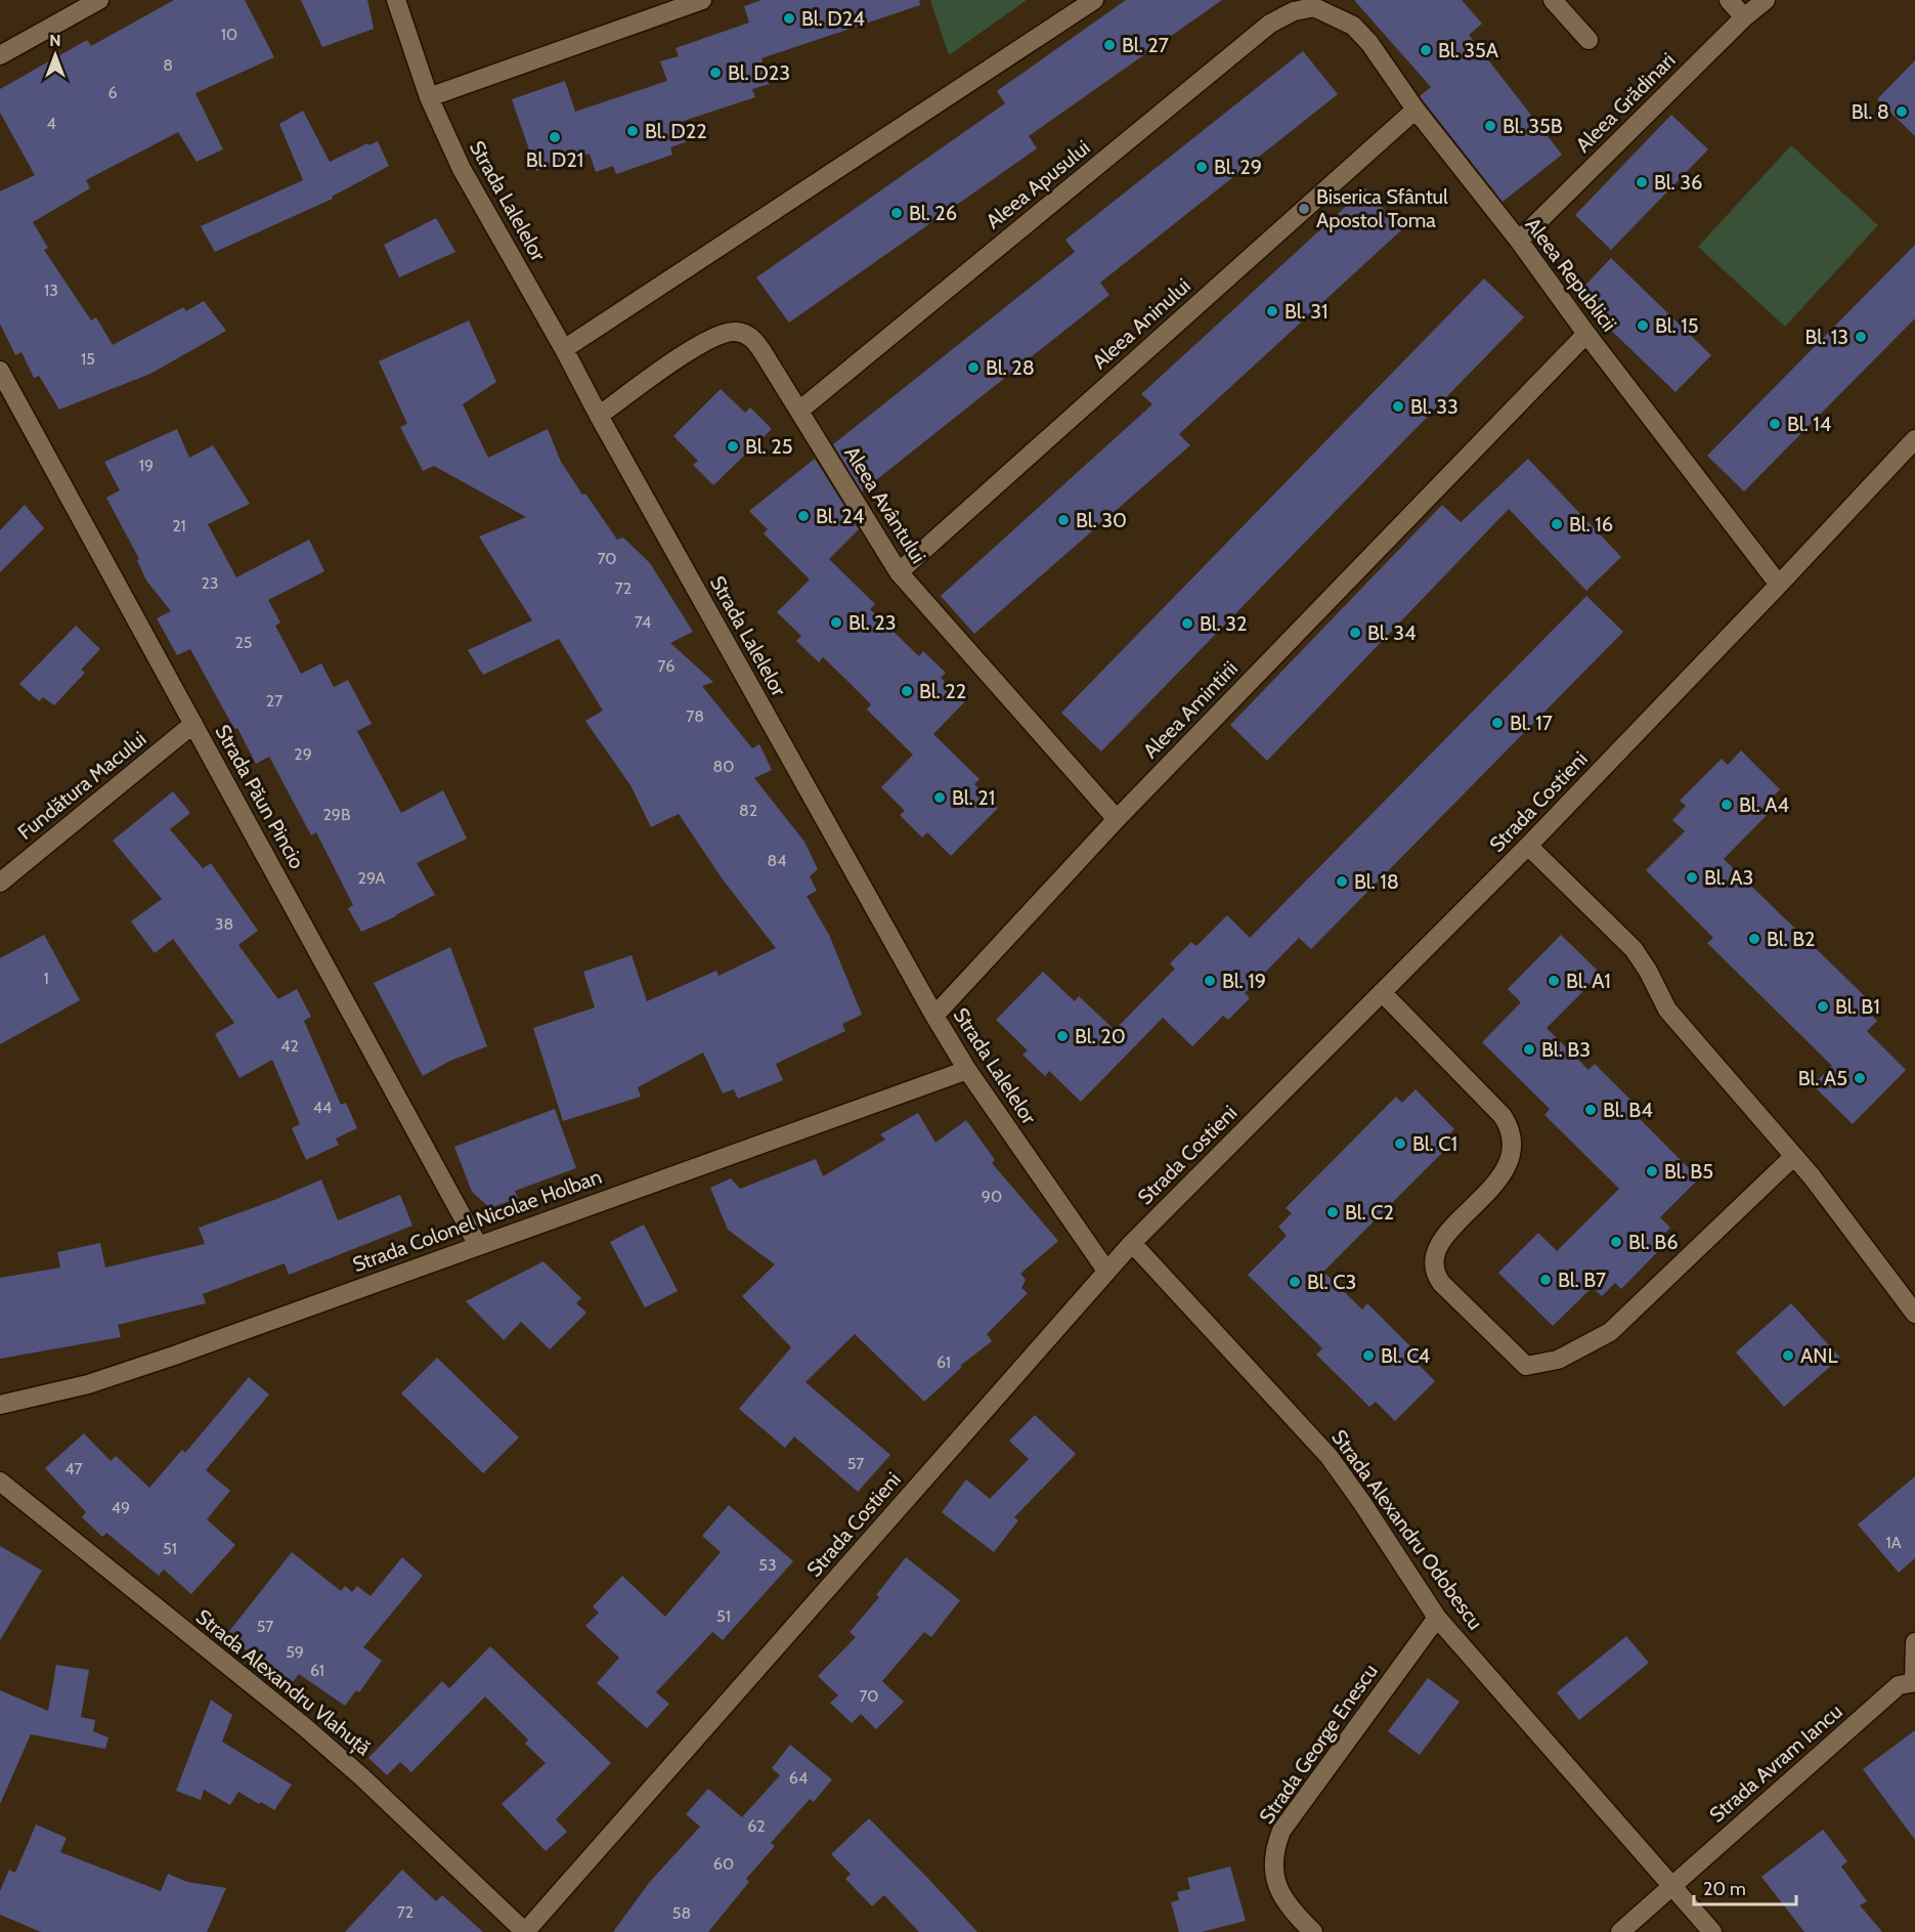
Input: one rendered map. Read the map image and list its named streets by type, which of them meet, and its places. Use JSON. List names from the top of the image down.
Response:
{
  "streets": {
    "street": [
      "Aleea Grădinari",
      "Aleea Apusului",
      "Strada Lalelelor",
      "Aleea Republicii",
      "Aleea Aninului",
      "Aleea Avântului",
      "Aleea Amintirii",
      "Fundătura Macului",
      "Strada Păun Pincio",
      "Strada Costieni",
      "Strada Colonel Nicolae Holban",
      "Strada Alexandru Odobescu",
      "Strada Alexandru Vlahuță",
      "Strada George Enescu",
      "Strada Avram Iancu"
    ]
  },
  "crossings": [
    ["Aleea Grădinari", "Aleea Republicii"],
    ["Aleea Apusului", "Aleea Republicii"],
    ["Aleea Apusului", "Aleea Avântului"],
    ["Strada Lalelelor", "Aleea Avântului"],
    ["Strada Lalelelor", "Aleea Amintirii"],
    ["Strada Lalelelor", "Strada Costieni"],
    ["Strada Lalelelor", "Strada Colonel Nicolae Holban"],
    ["Aleea Republicii", "Aleea Aninului"],
    ["Aleea Republicii", "Aleea Amintirii"],
    ["Aleea Republicii", "Strada Costieni"],
    ["Aleea Aninului", "Aleea Avântului"],
    ["Aleea Avântului", "Aleea Amintirii"],
    ["Fundătura Macului", "Strada Păun Pincio"],
    ["Strada Păun Pincio", "Strada Colonel Nicolae Holban"],
    ["Strada Costieni", "Strada Alexandru Odobescu"],
    ["Strada Costieni", "Strada Alexandru Vlahuță"],
    ["Strada Alexandru Odobescu", "Strada George Enescu"],
    ["Strada Alexandru Odobescu", "Strada Avram Iancu"]
  ],
  "places": [
    "Bl. D24",
    "Bl. 27",
    "Bl. 35A",
    "Bl. D23",
    "Bl. 8",
    "Bl. 35B",
    "Bl. D22",
    "Bl. D21",
    "Bl. 29",
    "Bl. 36",
    "Biserica Sfântul Apostol Toma",
    "Bl. 26",
    "Bl. 31",
    "Bl. 15",
    "Bl. 13",
    "Bl. 28",
    "Bl. 33",
    "Bl. 14",
    "Bl. 25",
    "Bl. 24",
    "Bl. 30",
    "Bl. 16",
    "Bl. 23",
    "Bl. 32",
    "Bl. 34",
    "Bl. 22",
    "Bl. 17",
    "Bl. 21",
    "Bl. A4",
    "Bl. A3",
    "Bl. 18",
    "Bl. B2",
    "Bl. 19",
    "Bl. A1",
    "Bl. B1",
    "Bl. 20",
    "Bl. B3",
    "Bl. A5",
    "Bl. B4",
    "Bl. C1",
    "Bl. B5",
    "Bl. C2",
    "Bl. B6",
    "Bl. B7",
    "Bl. C3",
    "Bl. C4",
    "ANL"
  ],
  "house_numbers": [
    "10",
    "8",
    "6",
    "4",
    "13",
    "15",
    "19",
    "21",
    "70",
    "23",
    "72",
    "74",
    "25",
    "76",
    "27",
    "78",
    "29",
    "80",
    "82",
    "29B",
    "84",
    "29A",
    "38",
    "1",
    "42",
    "44",
    "90",
    "61",
    "57",
    "47",
    "49",
    "1A",
    "51",
    "53",
    "51",
    "57",
    "59",
    "61",
    "70",
    "64",
    "62",
    "60",
    "72",
    "58"
  ],
  "scale_bar": "20 m",
  "north": "top"
}
